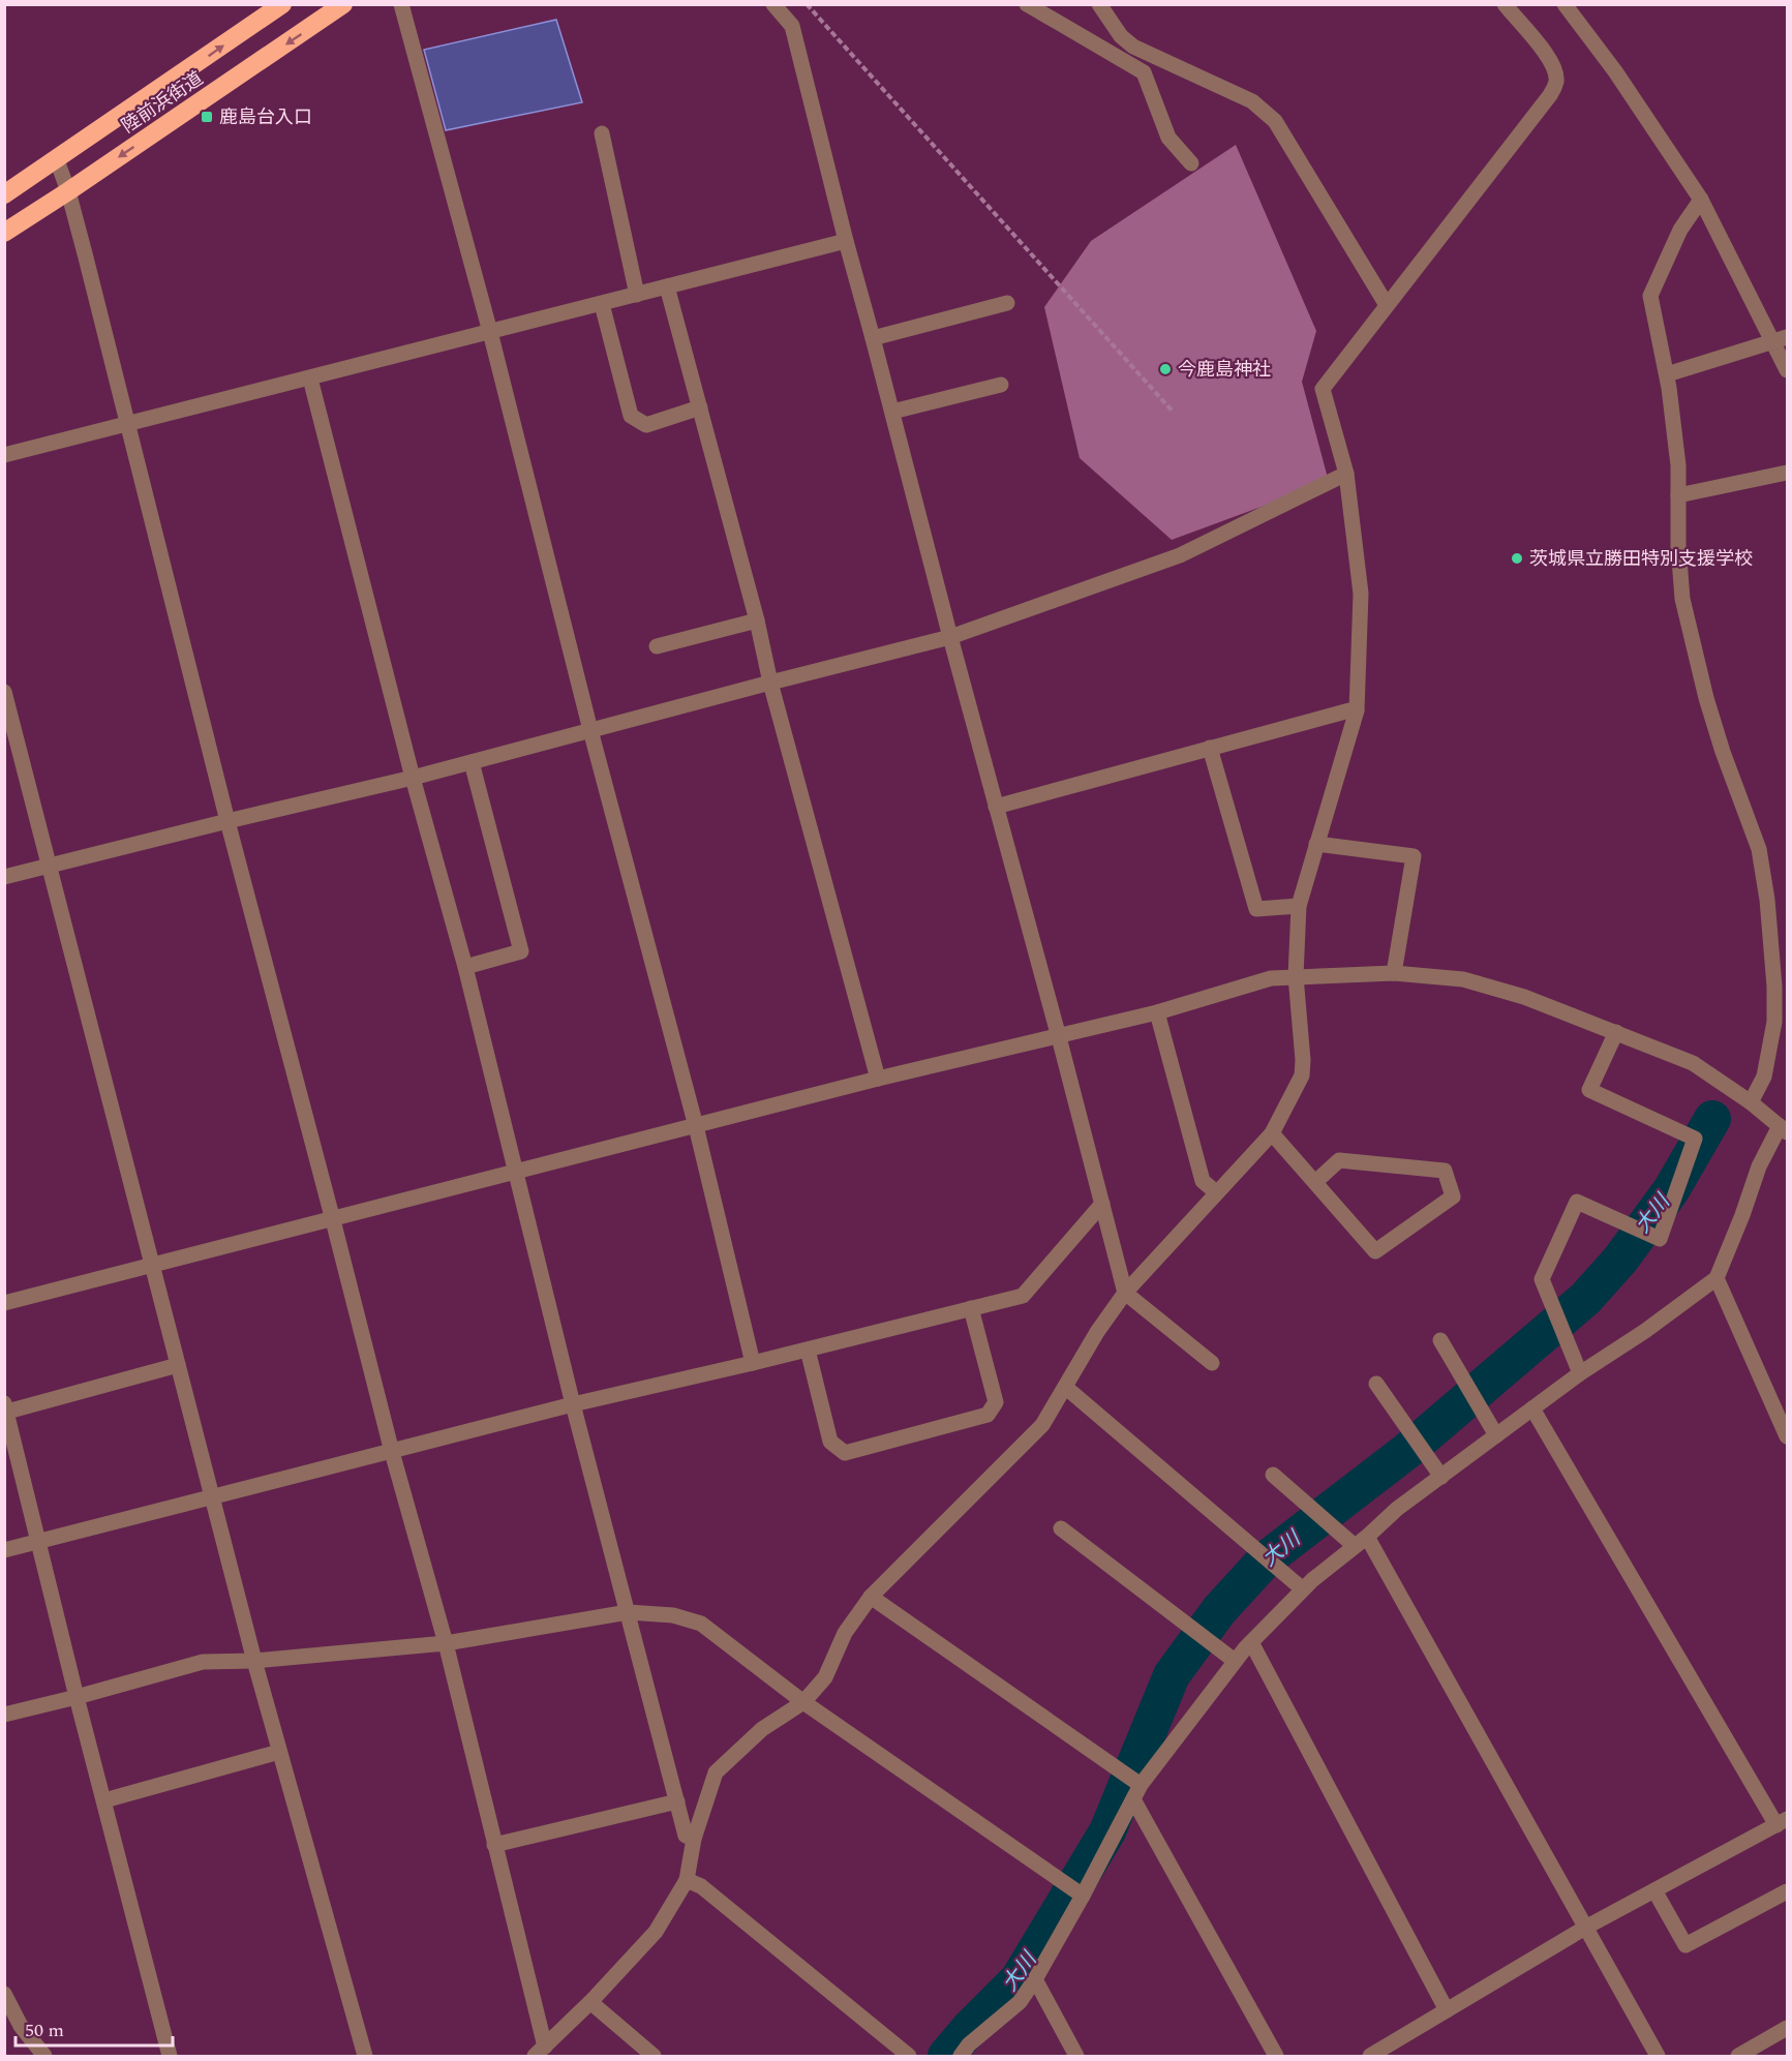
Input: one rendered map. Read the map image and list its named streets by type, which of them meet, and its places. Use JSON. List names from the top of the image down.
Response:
{
  "streets": {
    "highway": ["陸前浜街道"]
  },
  "water": ["大川"],
  "places": {
    "transit": ["鹿島台入口"],
    "other": ["今鹿島神社", "茨城県立勝田特別支援学校"]
  },
  "scale_bar": "50 m"
}
